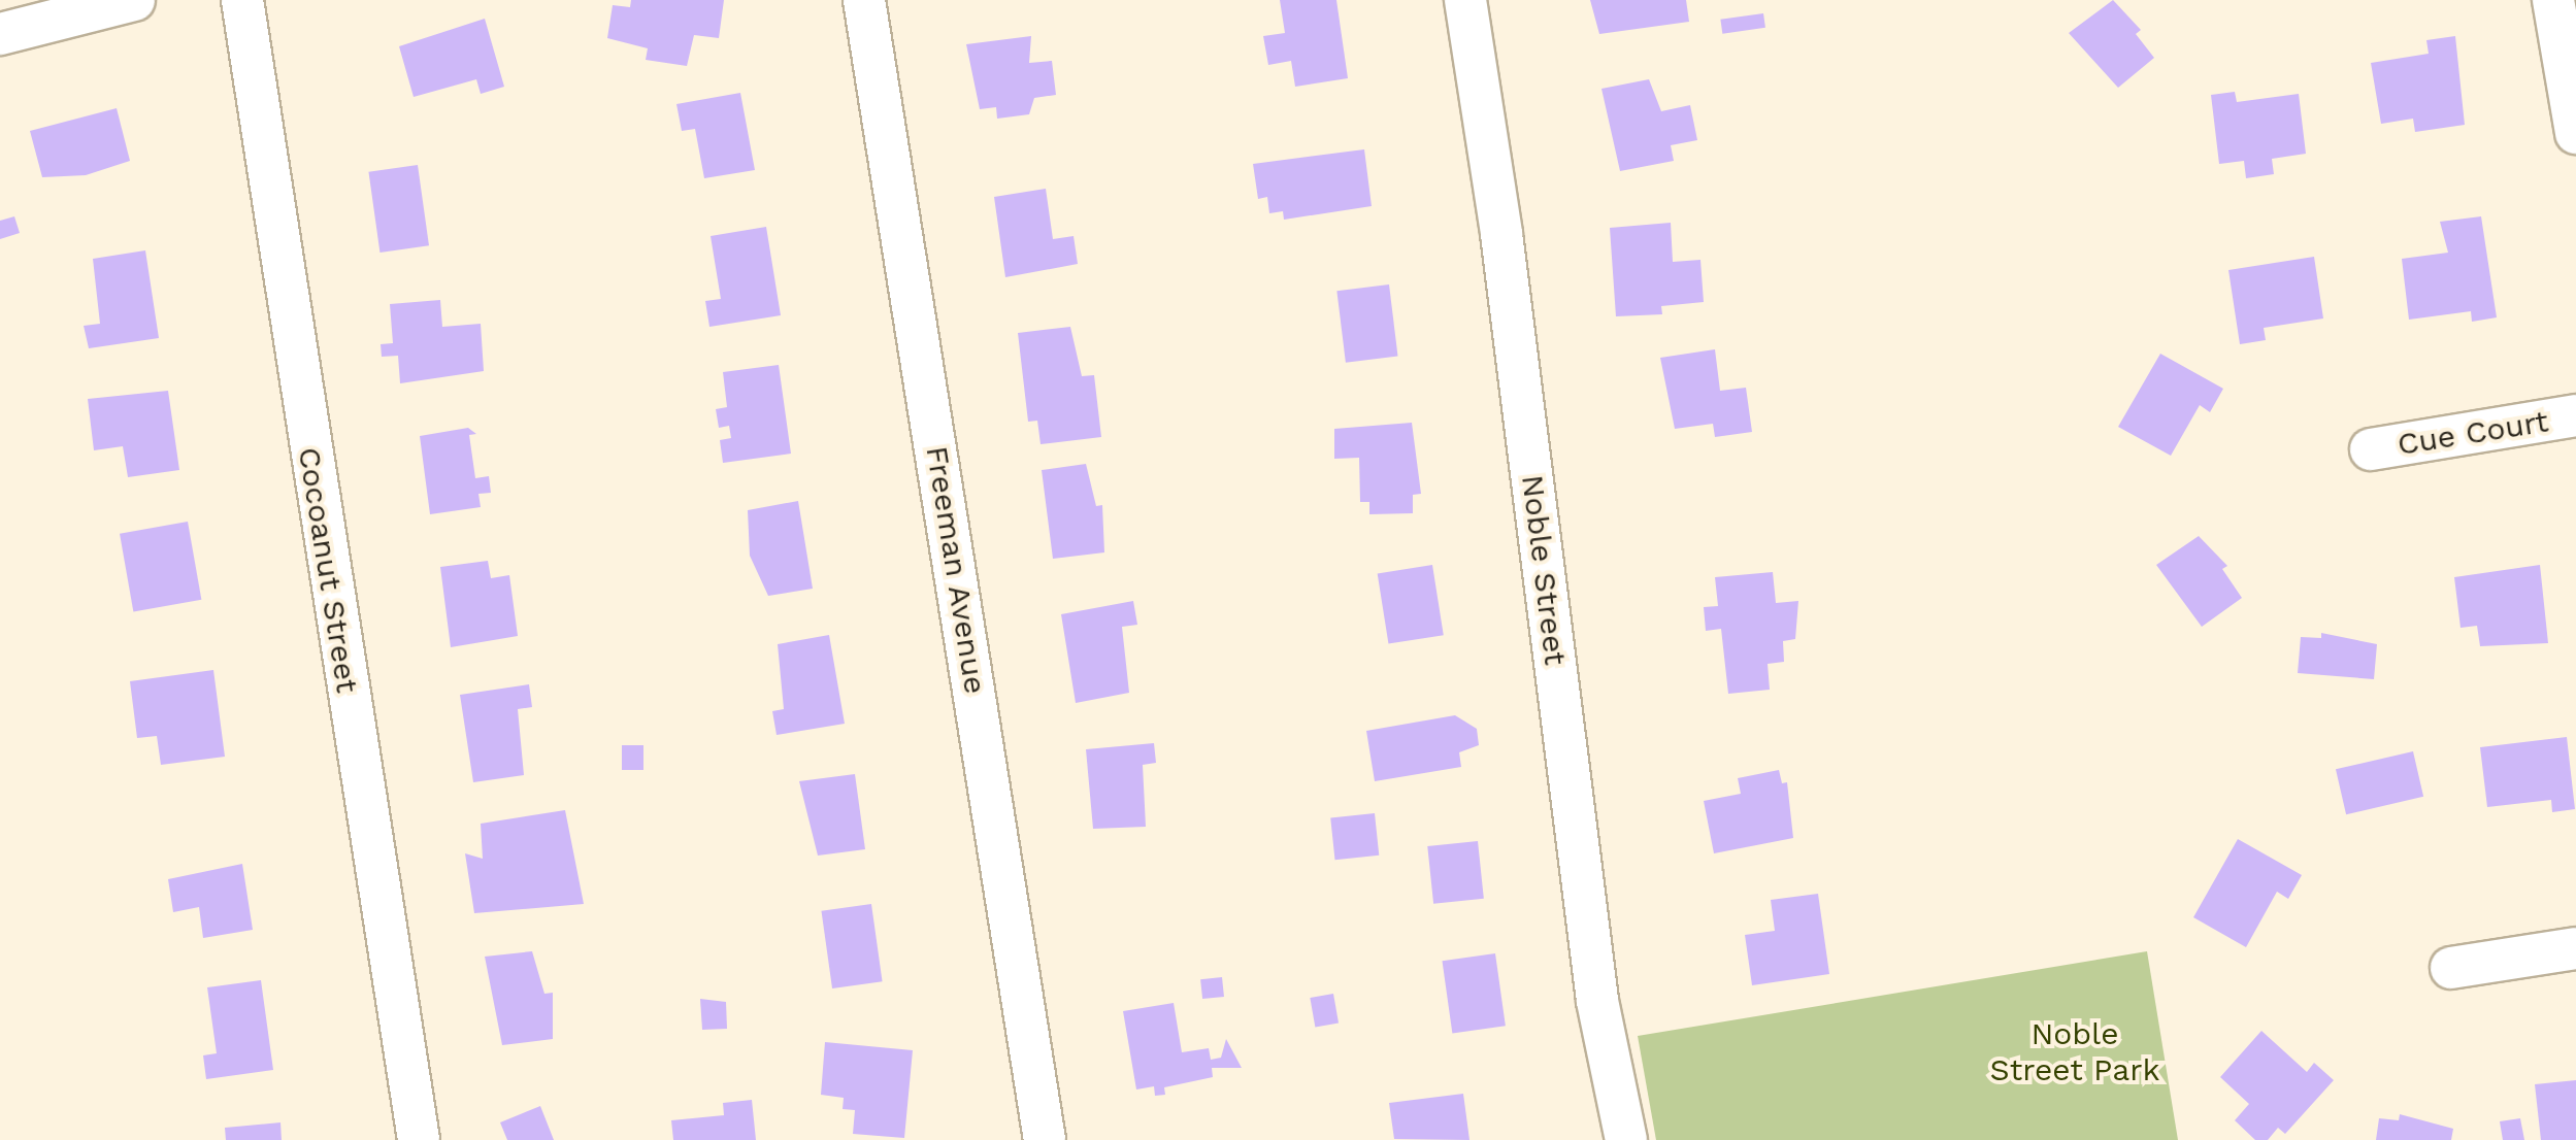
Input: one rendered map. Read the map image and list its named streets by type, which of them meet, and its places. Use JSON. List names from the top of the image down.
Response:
{
  "streets": {
    "street": [
      "Cue Court",
      "Cocoanut Street",
      "Freeman Avenue",
      "Noble Street"
    ]
  },
  "parks": ["Noble Street Park"]
}
